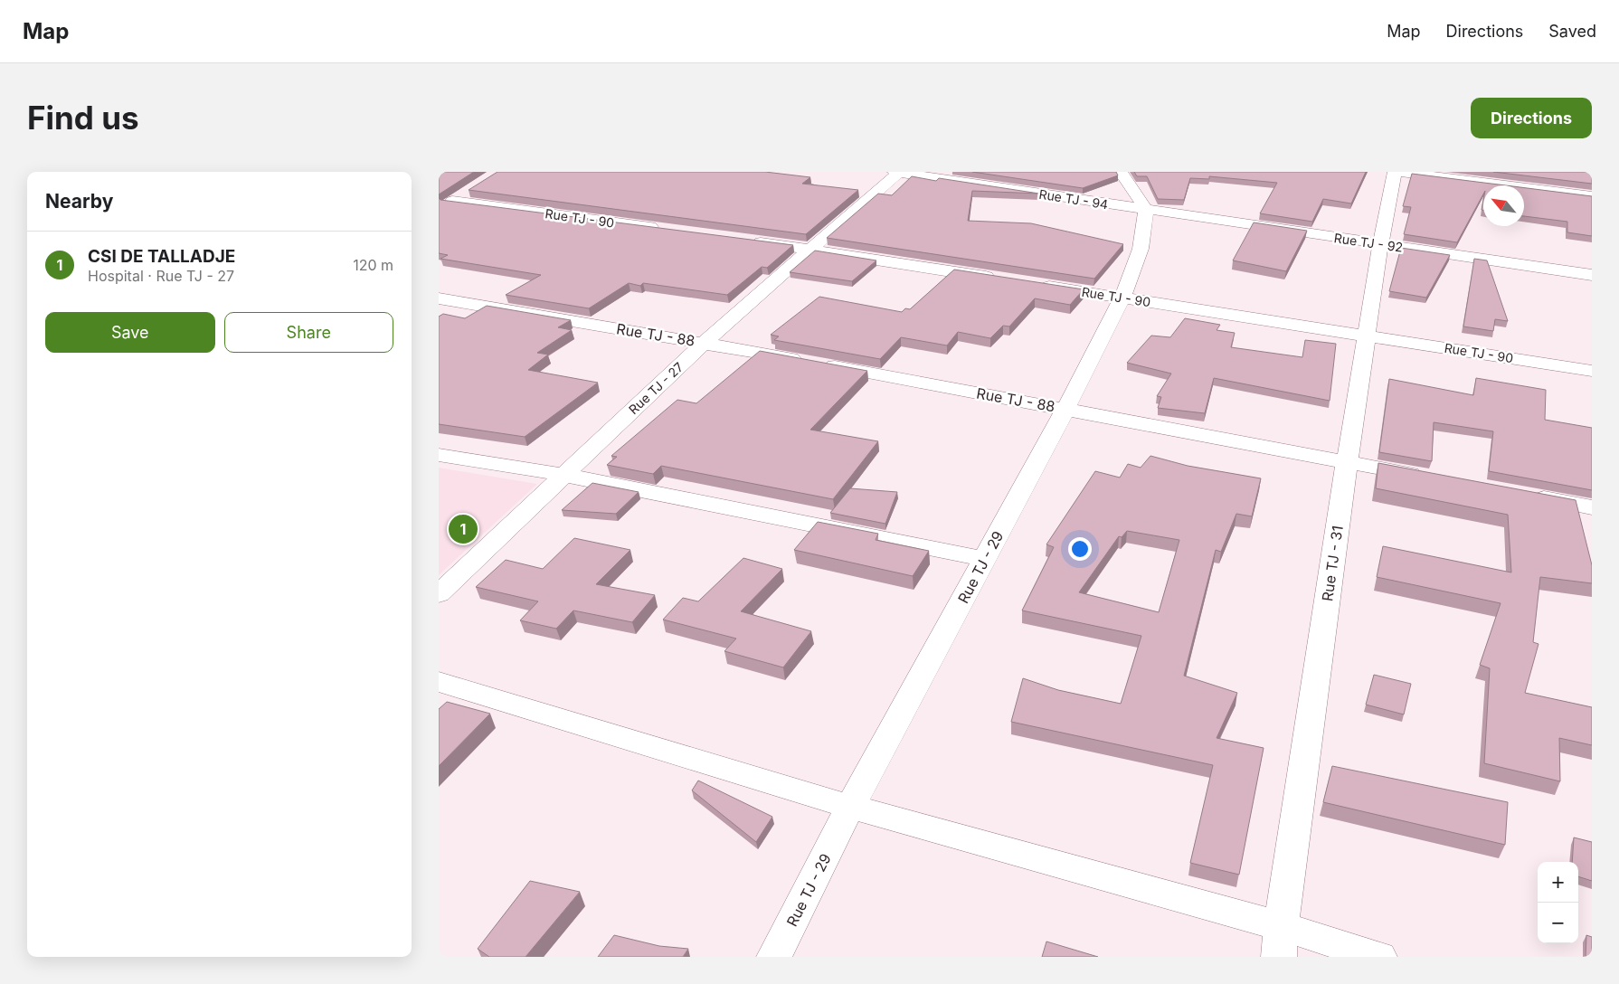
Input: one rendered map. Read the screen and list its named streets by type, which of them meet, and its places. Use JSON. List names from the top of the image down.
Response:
{
  "streets": {
    "street": [
      "Rue TJ - 94",
      "Rue TJ - 90",
      "Rue TJ - 92",
      "Rue TJ - 88",
      "Rue TJ - 27",
      "Rue TJ - 31",
      "Rue TJ - 29"
    ]
  },
  "crossings": [
    ["Rue TJ - 94", "Rue TJ - 92"],
    ["Rue TJ - 94", "Rue TJ - 27"],
    ["Rue TJ - 94", "Rue TJ - 29"],
    ["Rue TJ - 90", "Rue TJ - 31"],
    ["Rue TJ - 90", "Rue TJ - 29"],
    ["Rue TJ - 92", "Rue TJ - 31"],
    ["Rue TJ - 92", "Rue TJ - 29"],
    ["Rue TJ - 88", "Rue TJ - 27"],
    ["Rue TJ - 88", "Rue TJ - 31"],
    ["Rue TJ - 88", "Rue TJ - 29"]
  ],
  "north": "top left",
  "page": {
    "header": "Map",
    "nav": ["Map", "Directions", "Saved"],
    "buttons": [
      "Directions",
      ["Save", "Share"]
    ],
    "title": "Find us",
    "heading": "Nearby",
    "list": [
      {
        "mark": "1",
        "name": "CSI DE TALLADJE",
        "note": "Hospital · Rue TJ - 27",
        "value": "120 m"
      }
    ],
    "pins": "1",
    "map_buttons": ["+", "−"]
  }
}
